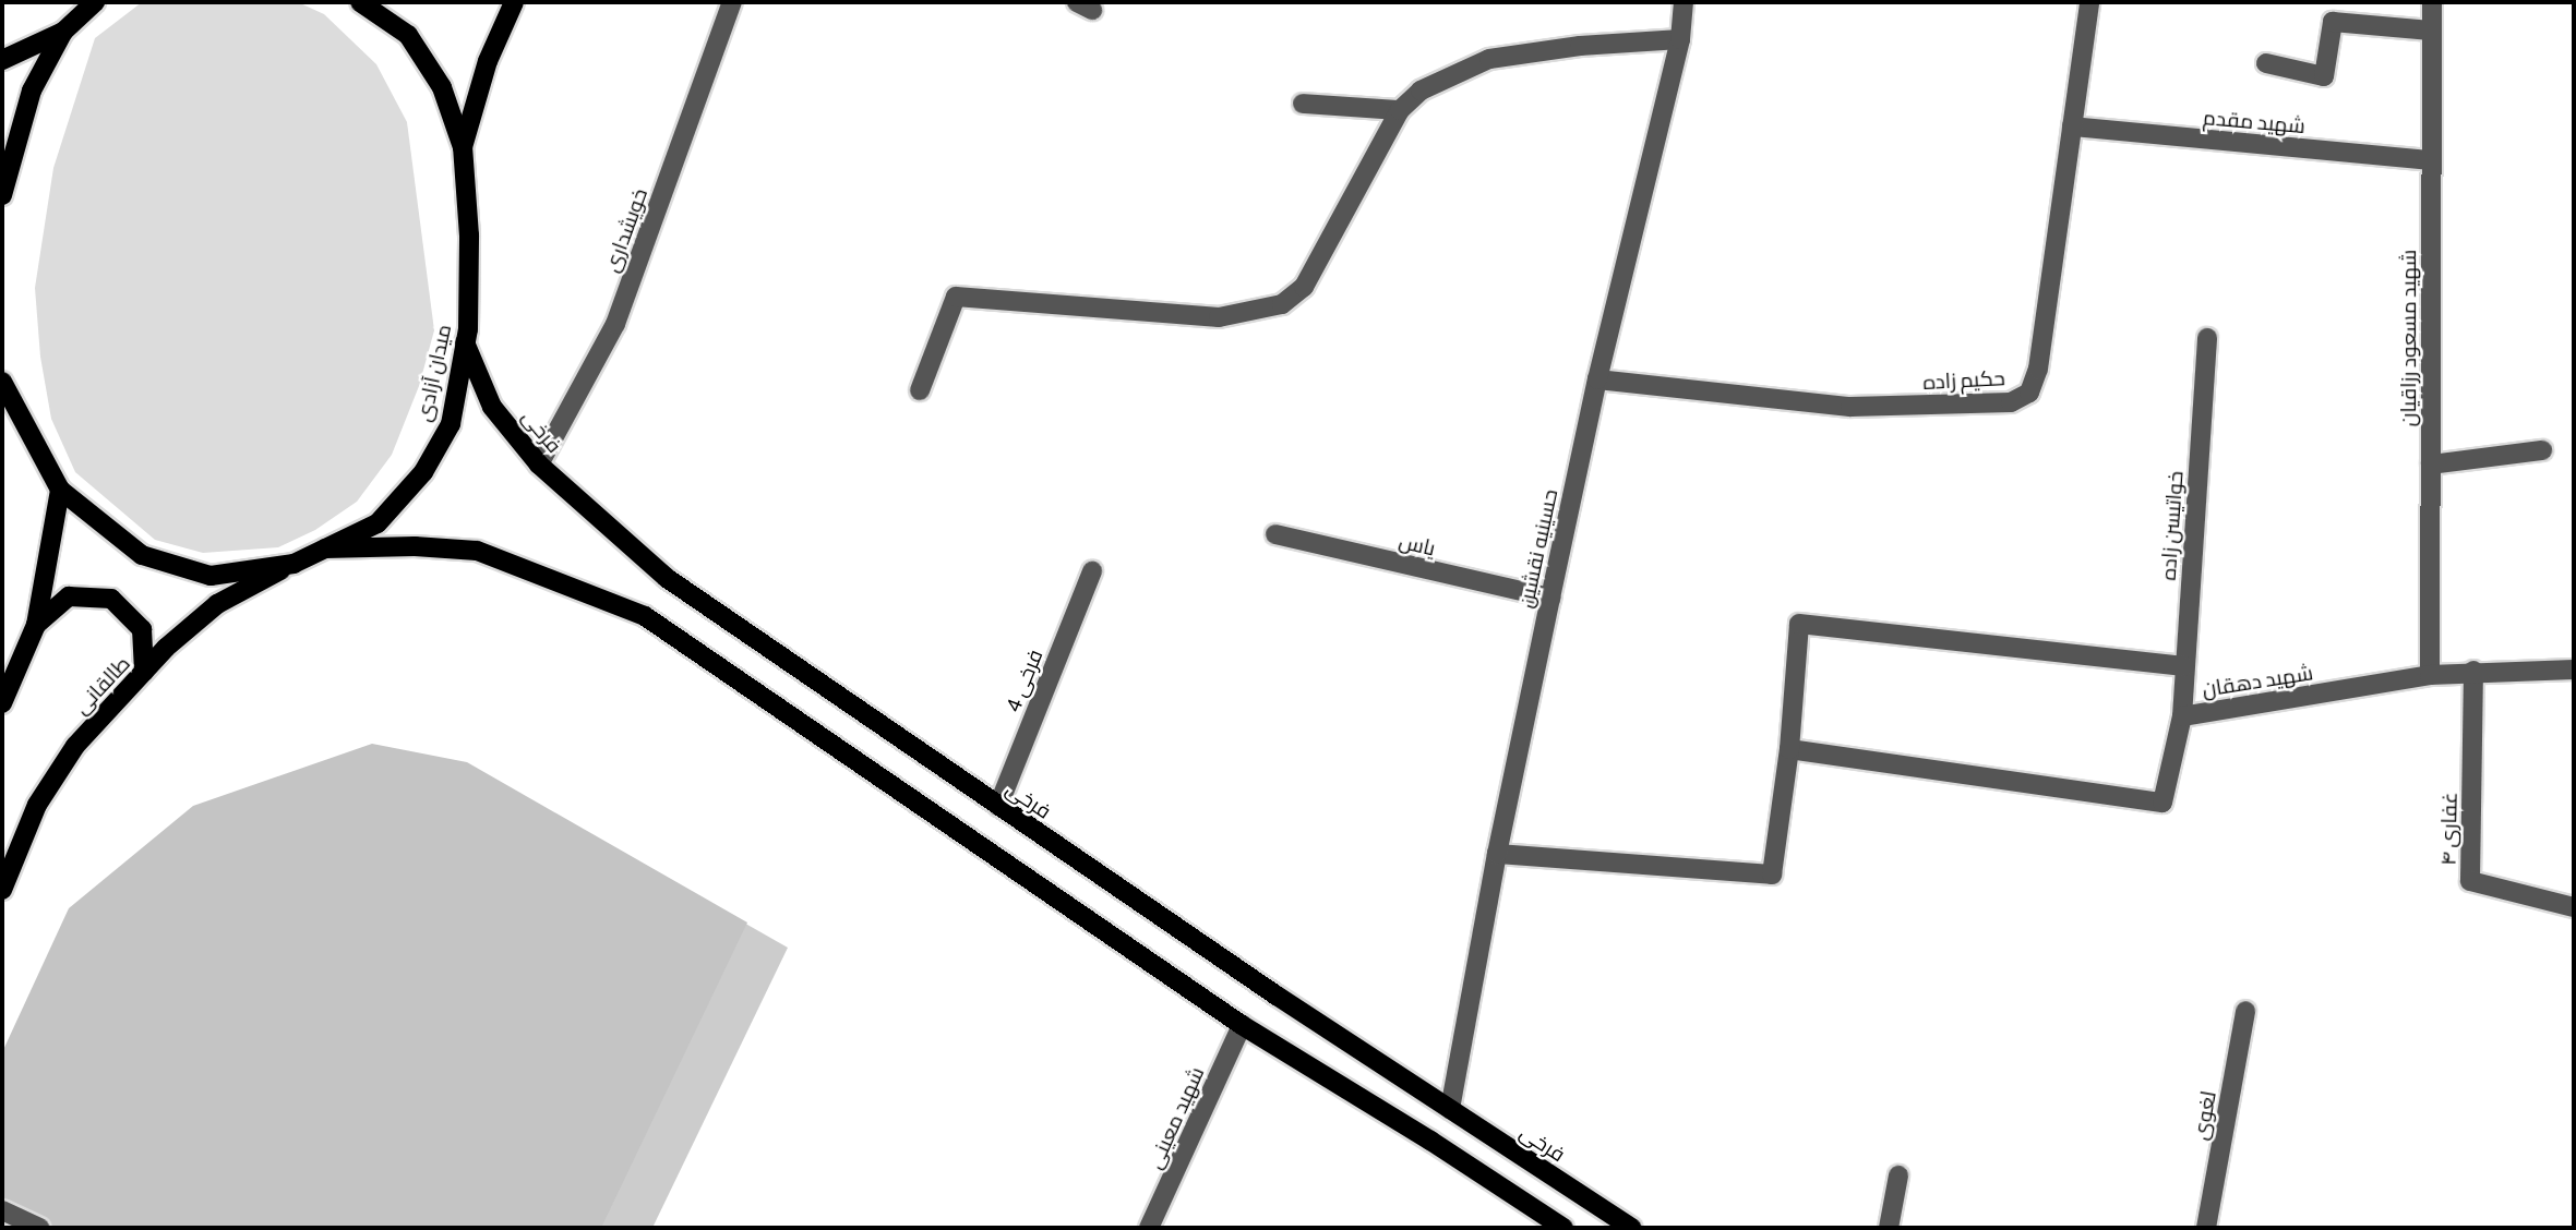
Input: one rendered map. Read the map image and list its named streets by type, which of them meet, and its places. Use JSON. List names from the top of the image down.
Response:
{
  "streets": {
    "main road": ["میدان آزادی", "فرخی", "طالقانی"],
    "street": [
      "شهید مقدم",
      "خویشداری",
      "شهید مسعود رزاقیان",
      "حکیم زاده",
      "خواتیسن زاده",
      "یاس",
      "حسینیه نقشین",
      "فرخی 4",
      "شهید دهقان",
      "غفاری ۴",
      "لغوی",
      "شهید معینی"
    ]
  },
  "crossings": [
    ["شهید مقدم", "شهید مسعود رزاقیان"],
    ["شهید مقدم", "حکیم زاده"],
    ["خویشداری", "فرخی"],
    ["شهید مسعود رزاقیان", "شهید دهقان"],
    ["میدان آزادی", "فرخی"],
    ["میدان آزادی", "طالقانی"],
    ["حکیم زاده", "حسینیه نقشین"],
    ["فرخی", "حسینیه نقشین"],
    ["فرخی", "فرخی 4"],
    ["خواتیسن زاده", "شهید دهقان"],
    ["یاس", "حسینیه نقشین"],
    ["شهید دهقان", "غفاری ۴"]
  ]
}
